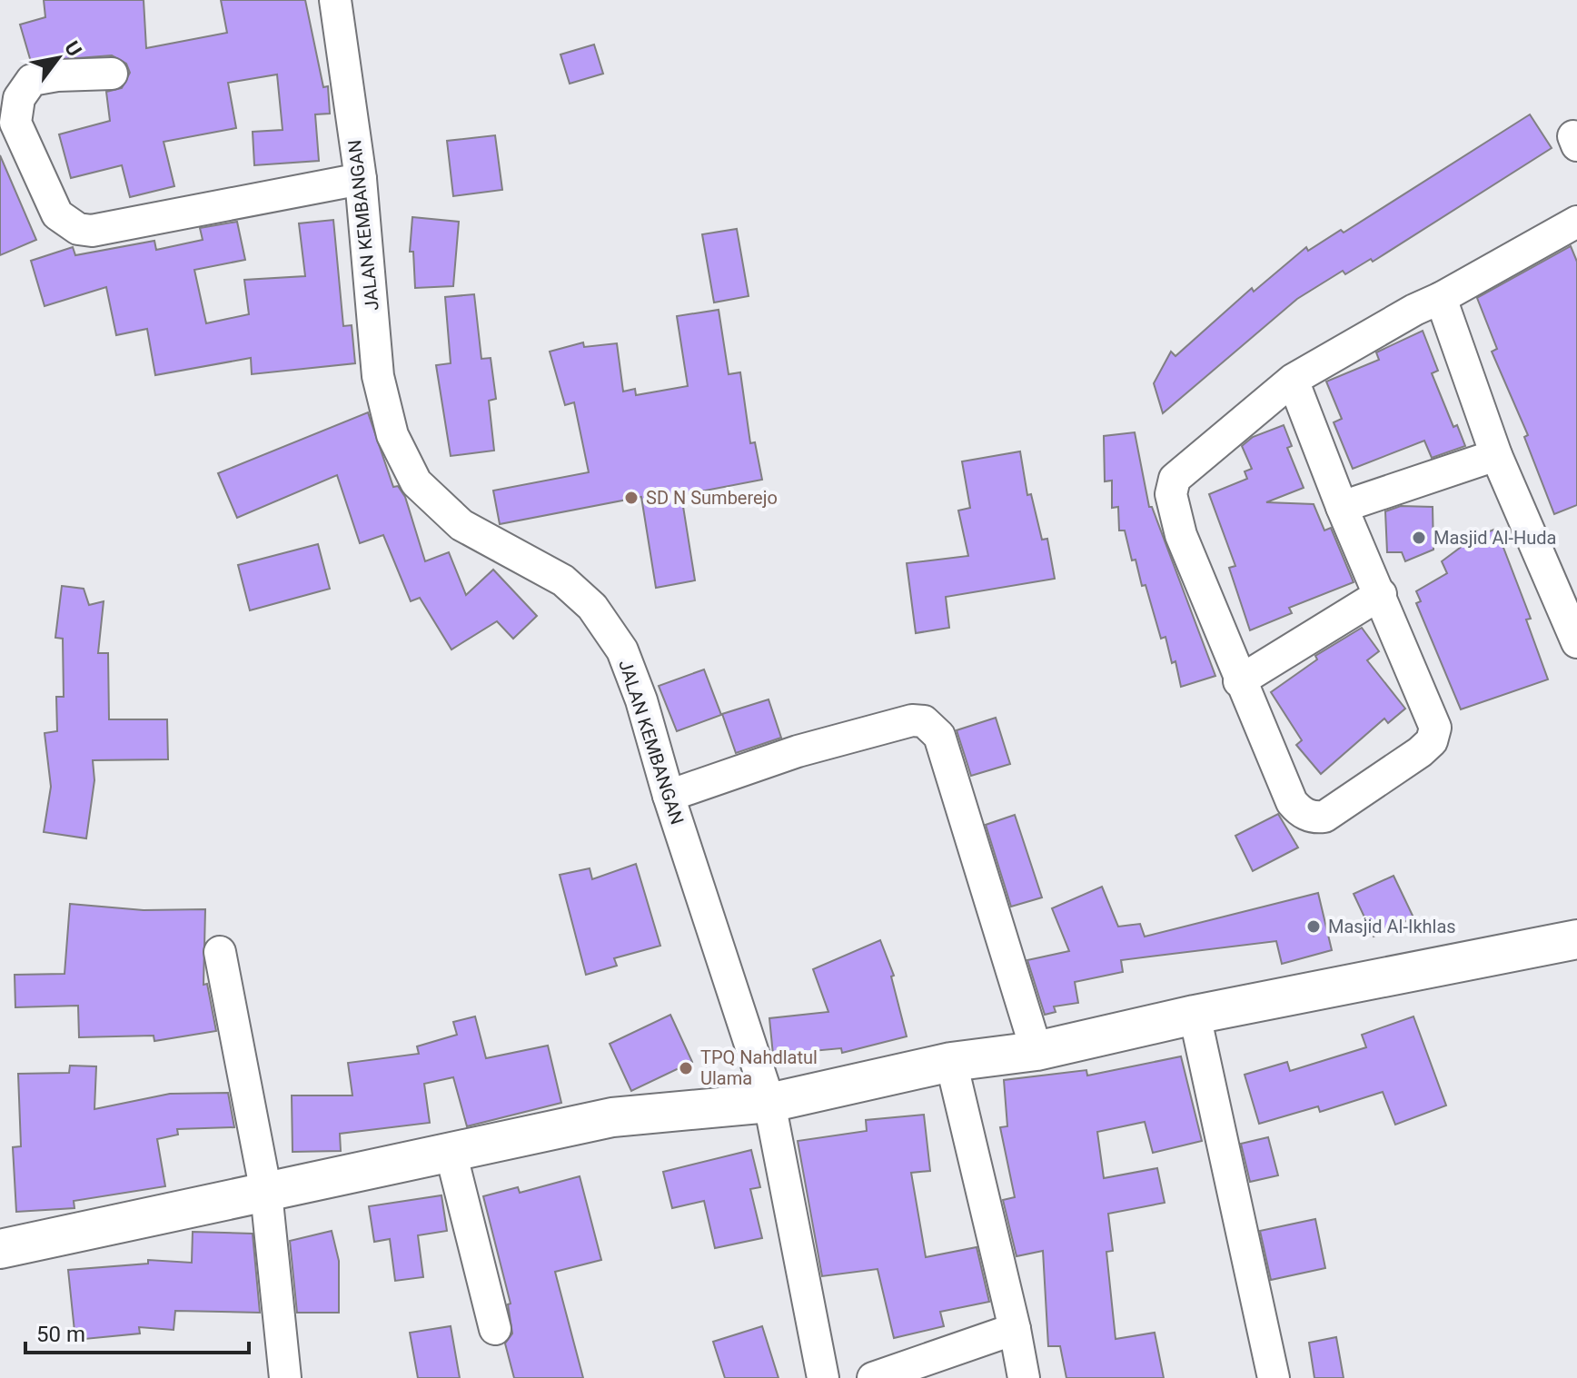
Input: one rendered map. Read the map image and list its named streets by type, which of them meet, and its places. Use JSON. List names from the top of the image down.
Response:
{
  "streets": {
    "street": ["JALAN KEMBANGAN"]
  },
  "places": [
    "SD N Sumberejo",
    "Masjid Al-Huda",
    "Masjid Al-Ikhlas",
    "TPQ Nahdlatul Ulama"
  ],
  "scale_bar": "50 m",
  "north": "top right"
}
